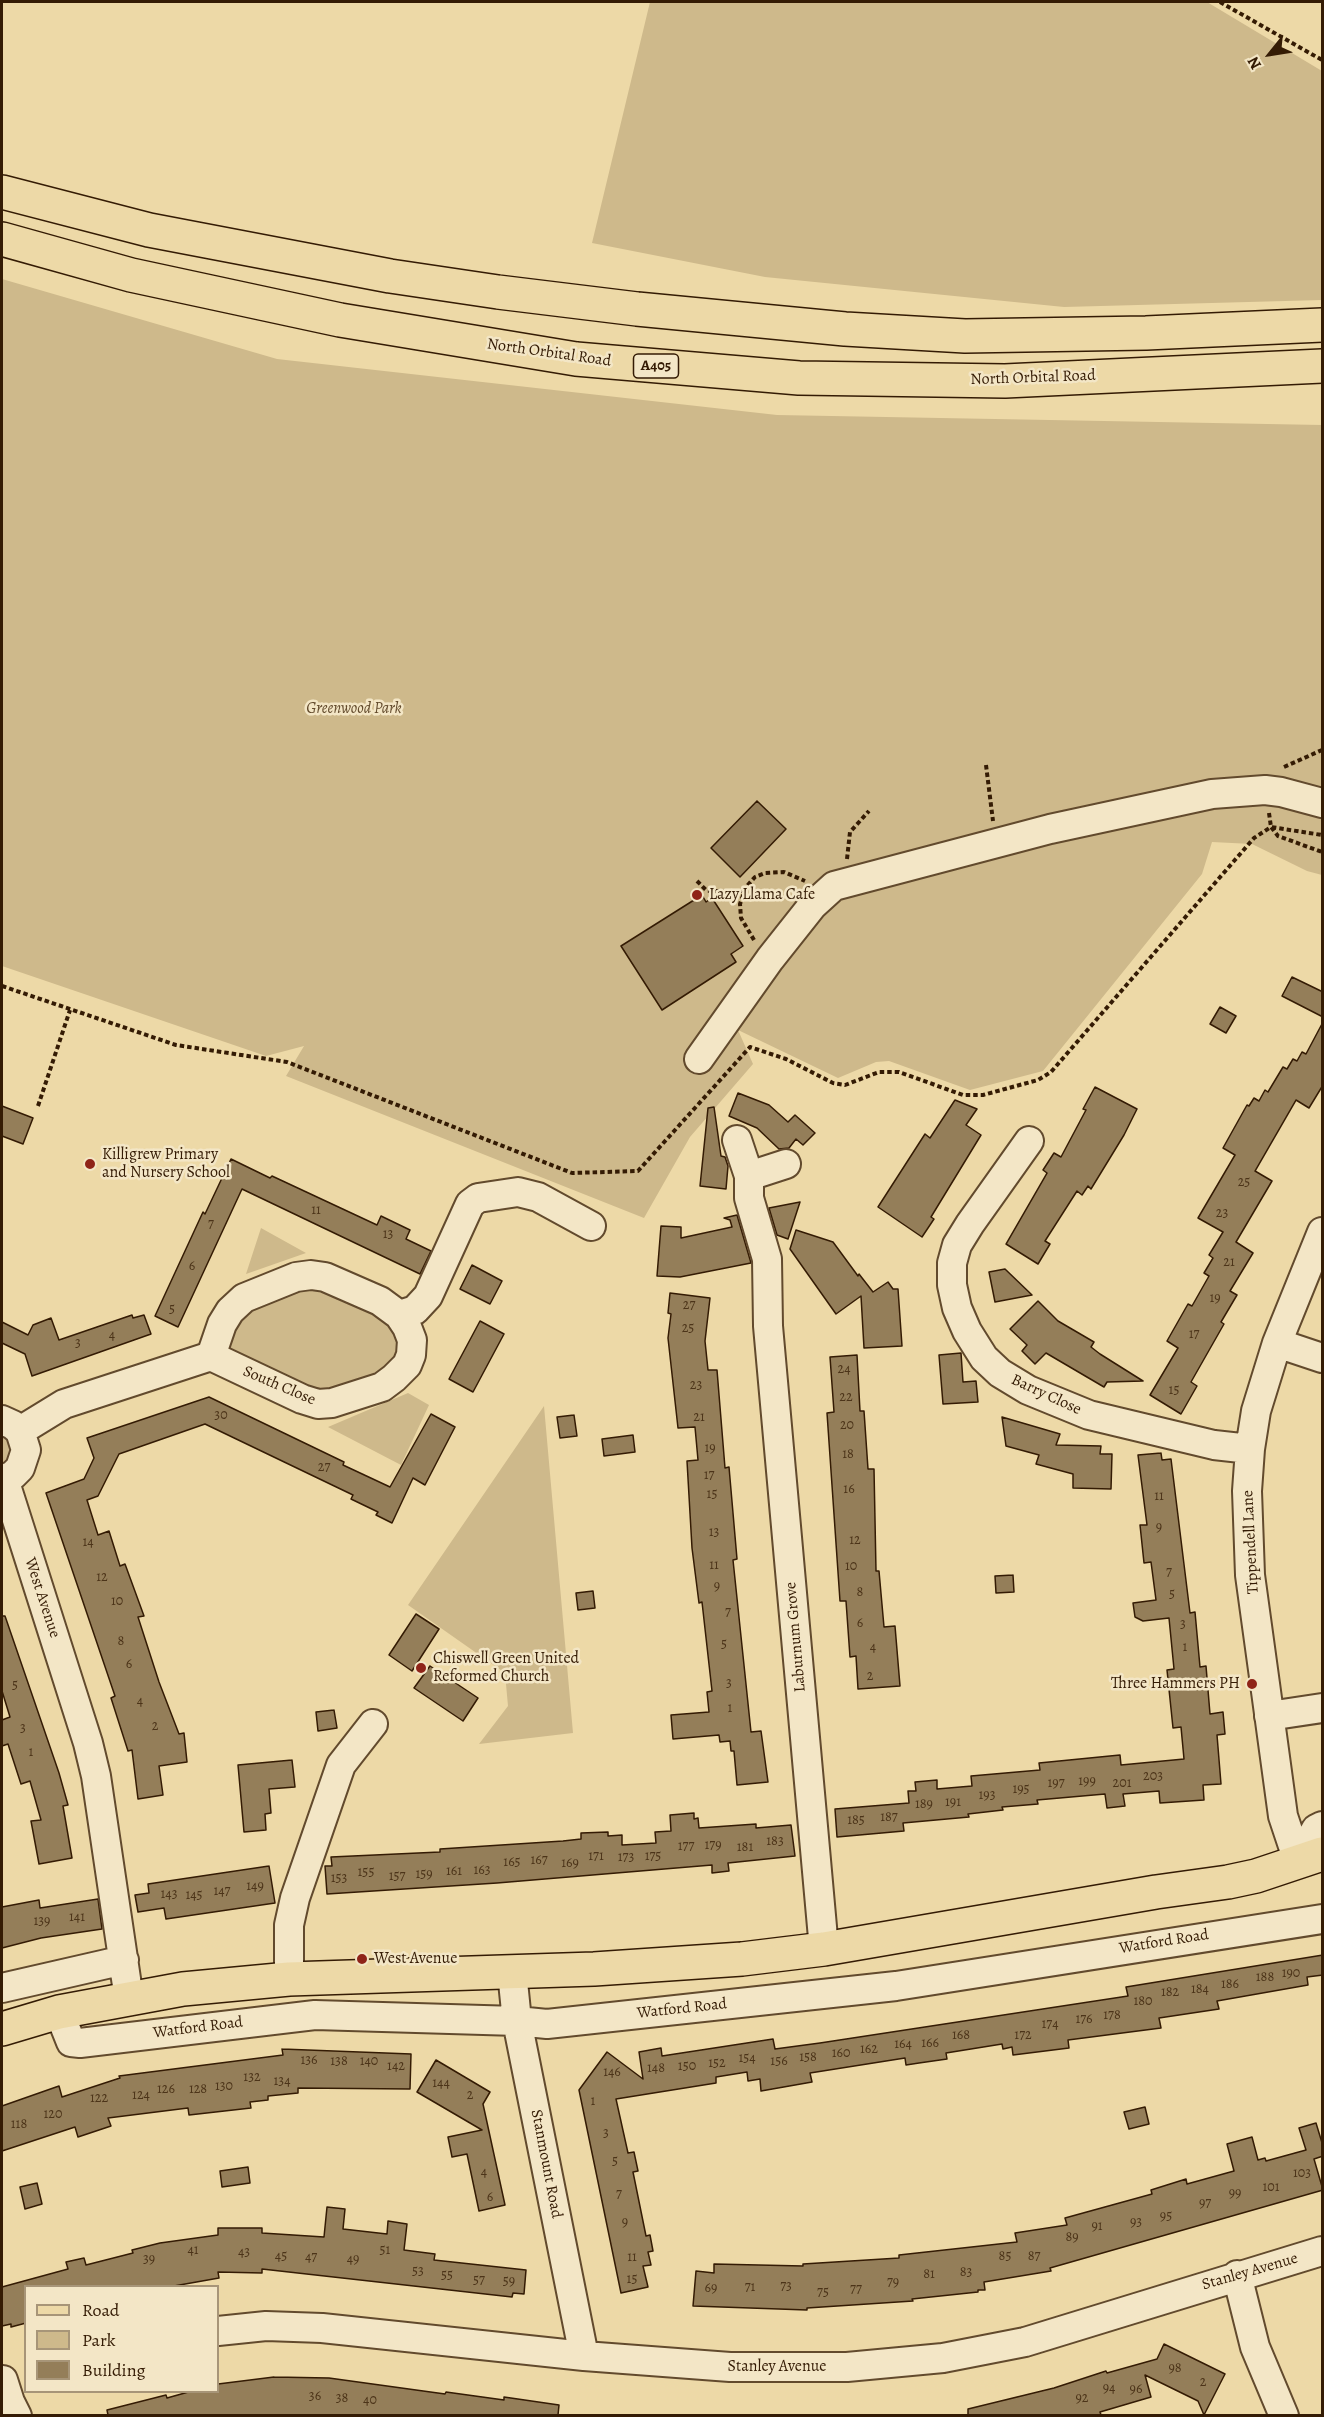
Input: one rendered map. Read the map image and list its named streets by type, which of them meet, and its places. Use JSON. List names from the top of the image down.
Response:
{
  "streets": {
    "main road": ["North Orbital Road", "A405"],
    "street": [
      "South Close",
      "Barry Close",
      "Tippendell Lane",
      "West Avenue",
      "Laburnum Grove",
      "Watford Road",
      "Stanmount Road",
      "Stanley Avenue"
    ]
  },
  "crossings": [
    ["Barry Close", "Tippendell Lane"],
    ["Watford Road", "Stanmount Road"],
    ["Stanmount Road", "Stanley Avenue"]
  ],
  "parks": ["Greenwood Park"],
  "places": [
    "Lazy Llama Cafe",
    "Killigrew Primary and Nursery School",
    "Chiswell Green United Reformed Church",
    "Three Hammers PH",
    "West Avenue"
  ],
  "house_numbers": [
    "25",
    "11",
    "23",
    "7",
    "13",
    "21",
    "6",
    "19",
    "27",
    "5",
    "25",
    "17",
    "4",
    "3",
    "24",
    "23",
    "15",
    "22",
    "30",
    "21",
    "20",
    "19",
    "18",
    "27",
    "17",
    "16",
    "15",
    "11",
    "9",
    "13",
    "12",
    "14",
    "11",
    "10",
    "7",
    "12",
    "9",
    "8",
    "5",
    "10",
    "7",
    "6",
    "3",
    "8",
    "5",
    "4",
    "1",
    "6",
    "2",
    "3",
    "5",
    "4",
    "1",
    "2",
    "3",
    "1",
    "203",
    "199",
    "197",
    "201",
    "195",
    "193",
    "191",
    "189",
    "187",
    "185",
    "183",
    "179",
    "177",
    "181",
    "171",
    "175",
    "173",
    "167",
    "165",
    "169",
    "163",
    "161",
    "155",
    "159",
    "157",
    "153",
    "149",
    "147",
    "143",
    "145",
    "141",
    "139",
    "190",
    "188",
    "186",
    "184",
    "182",
    "180",
    "178",
    "176",
    "174",
    "168",
    "172",
    "166",
    "164",
    "162",
    "160",
    "158",
    "154",
    "136",
    "138",
    "140",
    "156",
    "152",
    "142",
    "150",
    "148",
    "146",
    "132",
    "134",
    "144",
    "130",
    "126",
    "128",
    "124",
    "2",
    "122",
    "1",
    "120",
    "118",
    "3",
    "5",
    "4",
    "103",
    "101",
    "99",
    "7",
    "6",
    "97",
    "95",
    "9",
    "93",
    "91",
    "89",
    "41",
    "51",
    "43",
    "45",
    "85",
    "87",
    "47",
    "11",
    "39",
    "49",
    "53",
    "83",
    "81",
    "55",
    "15",
    "57",
    "59",
    "79",
    "73",
    "71",
    "69",
    "77",
    "75",
    "98",
    "2",
    "94",
    "96",
    "36",
    "38",
    "92",
    "40"
  ],
  "legend": ["Road", "Park", "Building"],
  "north": "bottom left"
}
